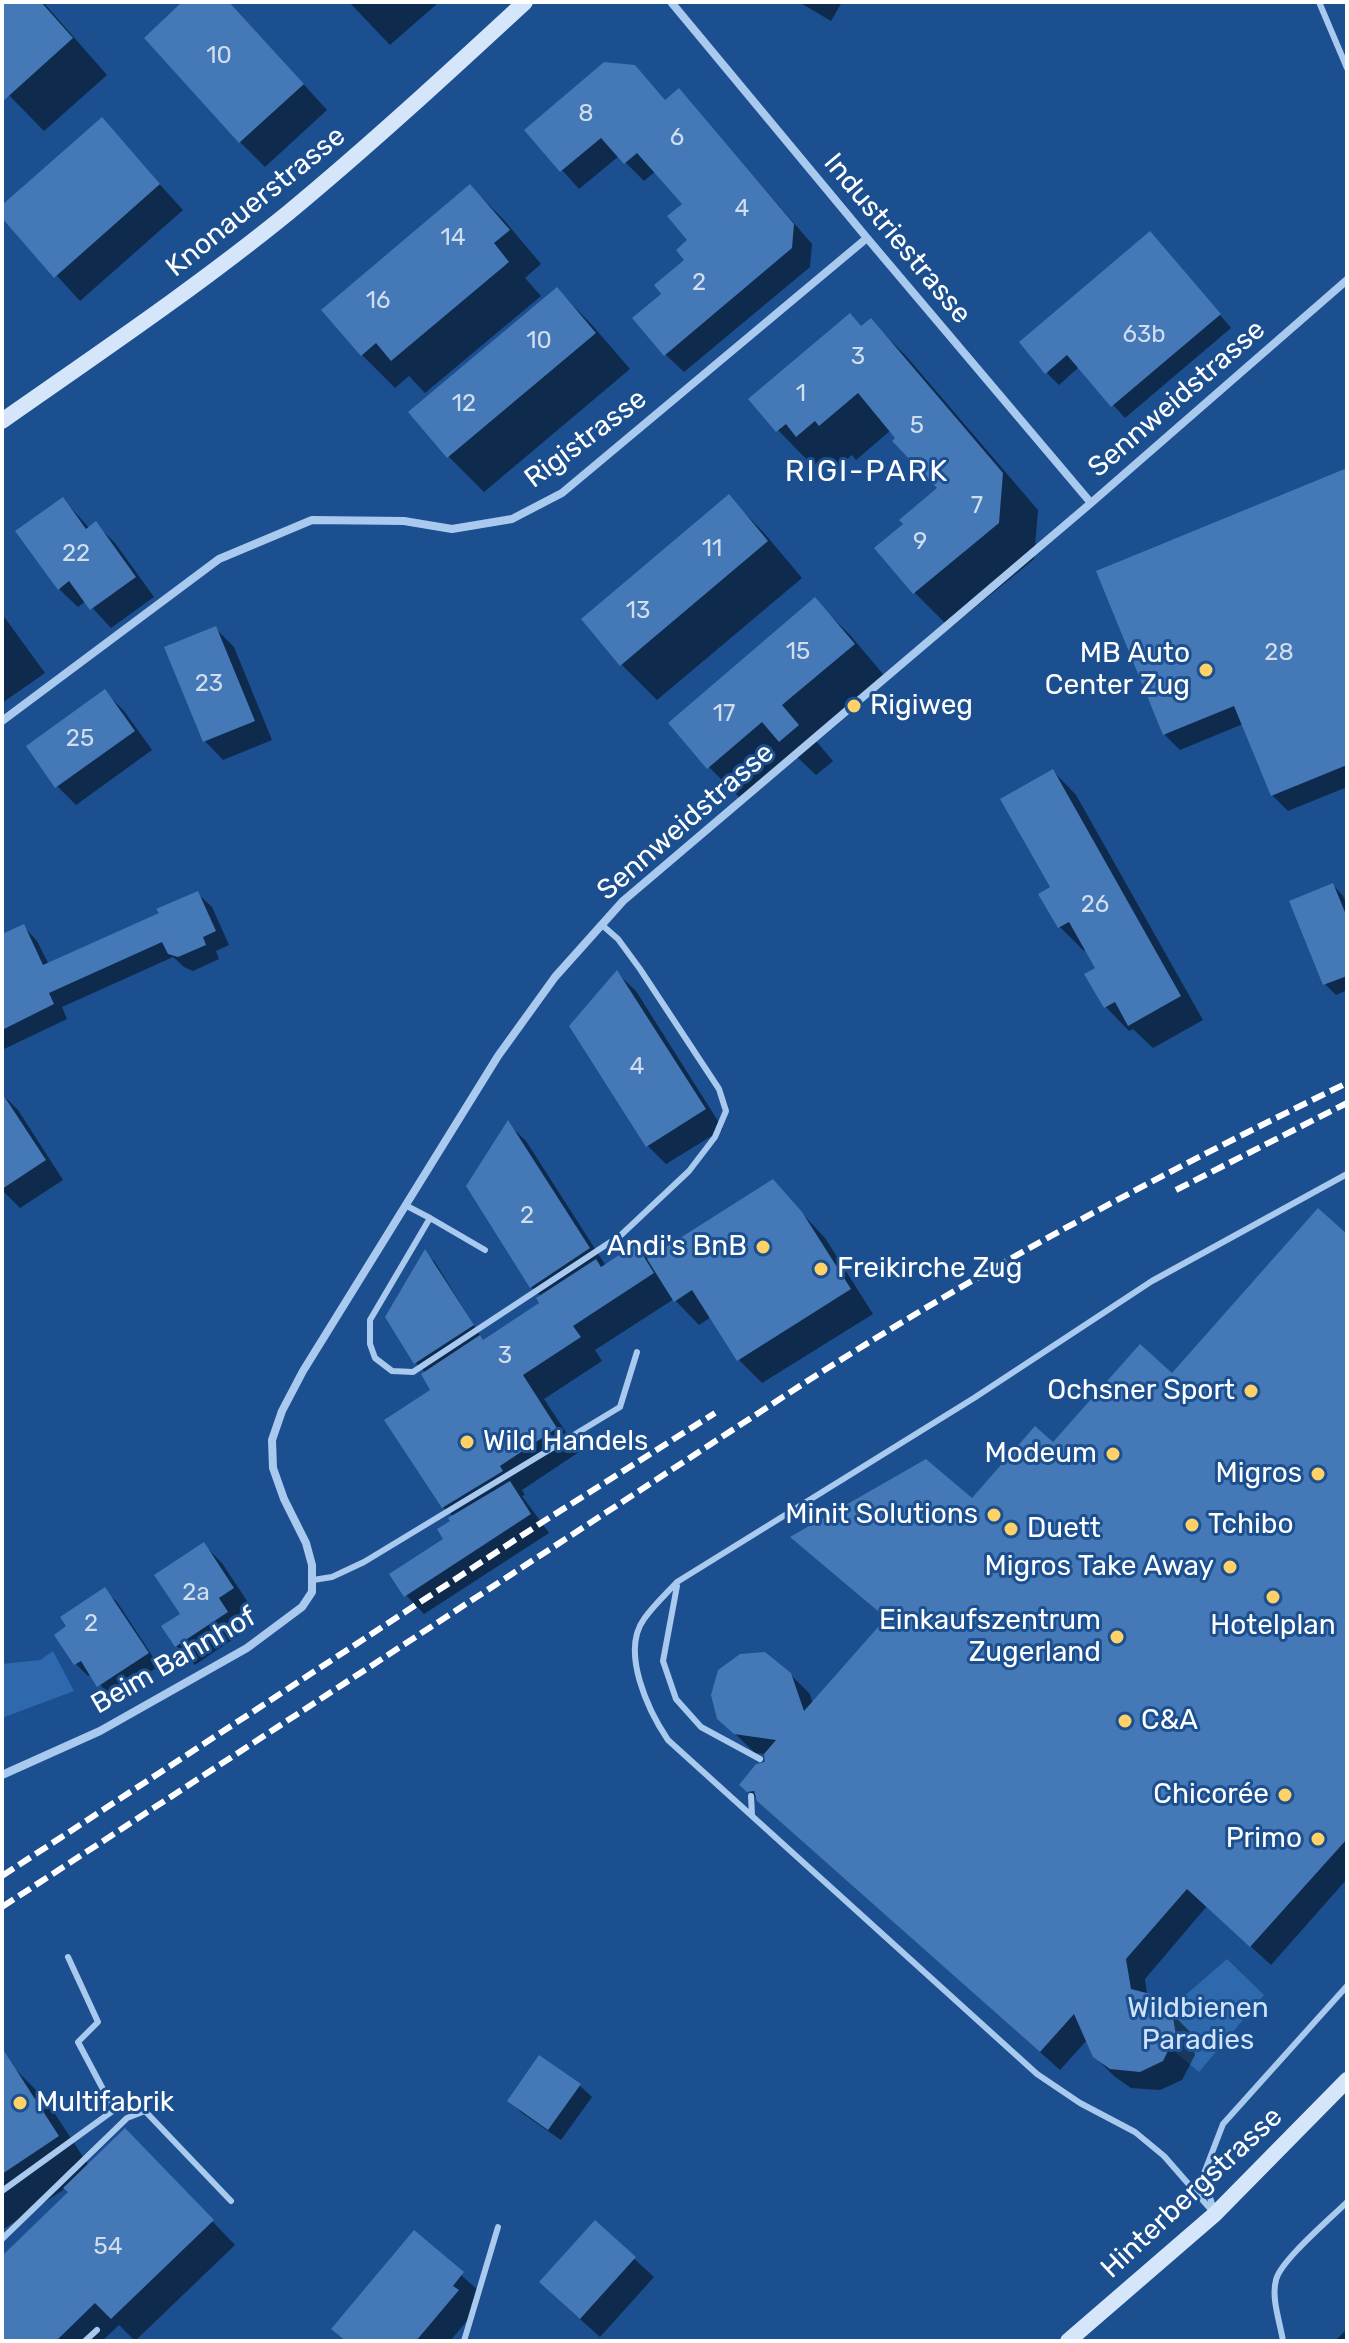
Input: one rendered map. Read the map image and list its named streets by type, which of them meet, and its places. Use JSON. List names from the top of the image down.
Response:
{
  "streets": {
    "street": [
      "Knonauerstrasse",
      "Industriestrasse",
      "Sennweidstrasse",
      "Rigistrasse",
      "Beim Bahnhof",
      "Hinterbergstrasse"
    ]
  },
  "crossings": [
    ["Industriestrasse", "Sennweidstrasse"],
    ["Industriestrasse", "Rigistrasse"],
    ["Sennweidstrasse", "Beim Bahnhof"]
  ],
  "districts": ["RIGI-PARK"],
  "parks": ["Wildbienen Paradies"],
  "places": [
    "MB Auto Center Zug",
    "Rigiweg",
    "Andi's BnB",
    "Freikirche Zug",
    "Ochsner Sport",
    "Wild Handels",
    "Modeum",
    "Migros",
    "Minit Solutions",
    "Tchibo",
    "Duett",
    "Migros Take Away",
    "Hotelplan",
    "Einkaufszentrum Zugerland",
    "C&A",
    "Chicorée",
    "Primo",
    "Multifabrik"
  ],
  "house_numbers": [
    "10",
    "8",
    "6",
    "4",
    "14",
    "2",
    "16",
    "63b",
    "10",
    "3",
    "1",
    "12",
    "5",
    "7",
    "9",
    "11",
    "22",
    "13",
    "15",
    "28",
    "23",
    "17",
    "25",
    "26",
    "4",
    "2",
    "3",
    "2a",
    "2",
    "54"
  ]
}
